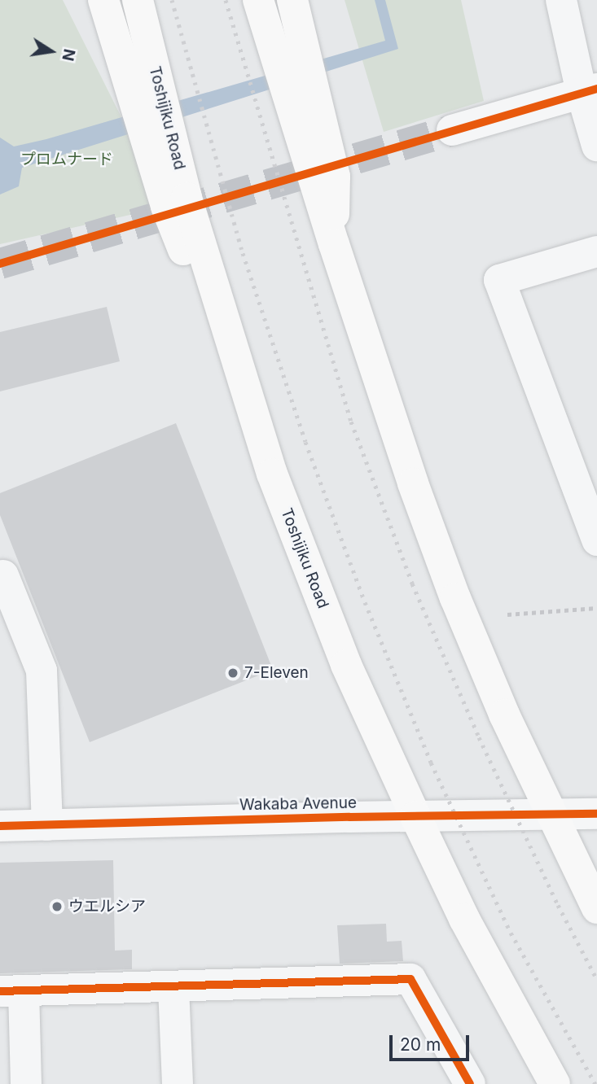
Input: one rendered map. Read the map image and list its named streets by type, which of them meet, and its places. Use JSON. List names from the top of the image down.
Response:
{
  "streets": {
    "main road": ["Toshijiku Road"],
    "street": ["Wakaba Avenue"]
  },
  "crossings": [
    ["Toshijiku Road", "Wakaba Avenue"]
  ],
  "parks": ["プロムナード"],
  "places": ["7-Eleven", "ウエルシア"],
  "scale_bar": "20 m",
  "north": "right"
}
